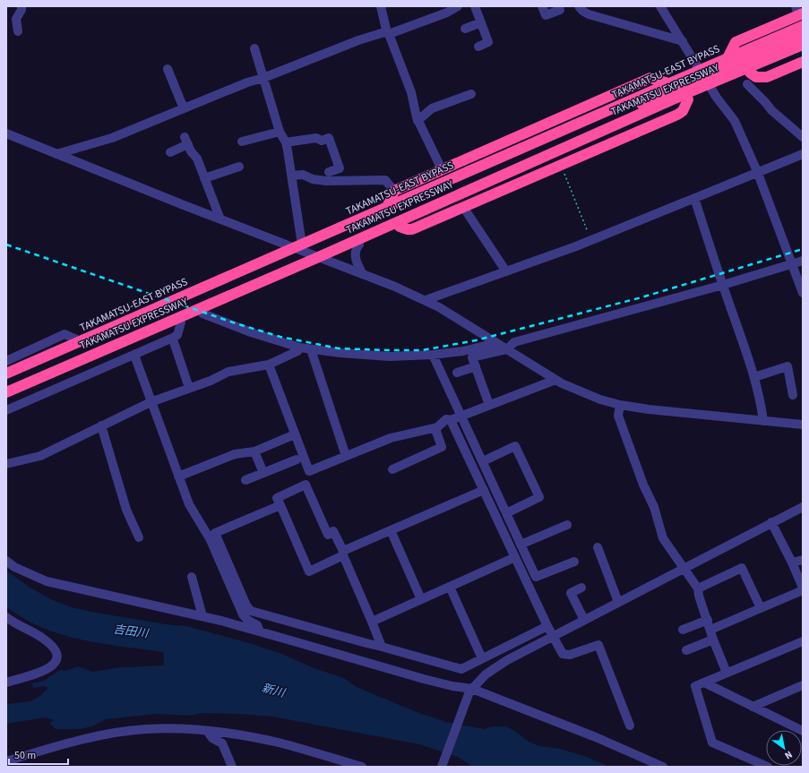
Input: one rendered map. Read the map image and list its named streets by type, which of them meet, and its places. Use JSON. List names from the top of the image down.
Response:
{
  "streets": {
    "highway": ["TAKAMATSU-EAST BYPASS", "TAKAMATSU EXPRESSWAY"]
  },
  "water": ["吉田川", "新川"],
  "scale_bar": "50 m",
  "north": "bottom right"
}
